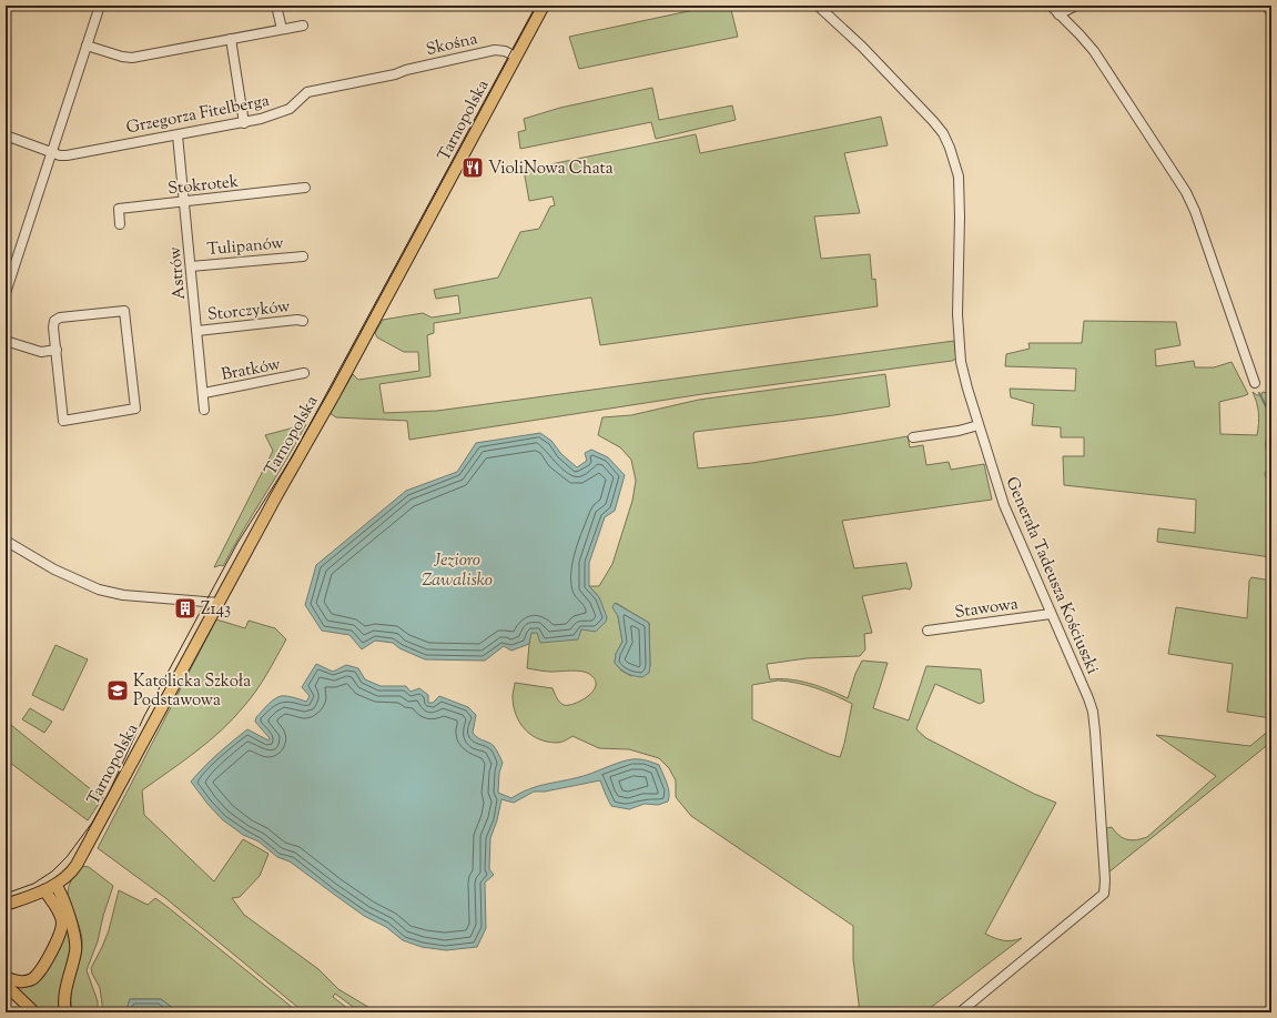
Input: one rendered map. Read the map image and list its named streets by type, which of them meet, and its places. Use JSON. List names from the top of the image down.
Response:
{
  "streets": {
    "main road": ["Tarnopolska"],
    "street": [
      "Skośna",
      "Grzegorza Fitelberga",
      "Stokrotek",
      "Tulipanów",
      "Astrów",
      "Storczyków",
      "Bratków",
      "Generała Tadeusza Kościuszki",
      "Stawowa"
    ]
  },
  "crossings": [
    ["Skośna", "Grzegorza Fitelberga"],
    ["Skośna", "Tarnopolska"],
    ["Grzegorza Fitelberga", "Astrów"],
    ["Stokrotek", "Astrów"],
    ["Tulipanów", "Astrów"],
    ["Astrów", "Storczyków"],
    ["Astrów", "Bratków"],
    ["Generała Tadeusza Kościuszki", "Stawowa"]
  ],
  "water": ["Jezioro Zawalisko"],
  "places": {
    "restaurant": ["VioliNowa Chata"],
    "building": ["Z143"],
    "school or university": ["Katolicka Szkoła Podstawowa"]
  }
}
